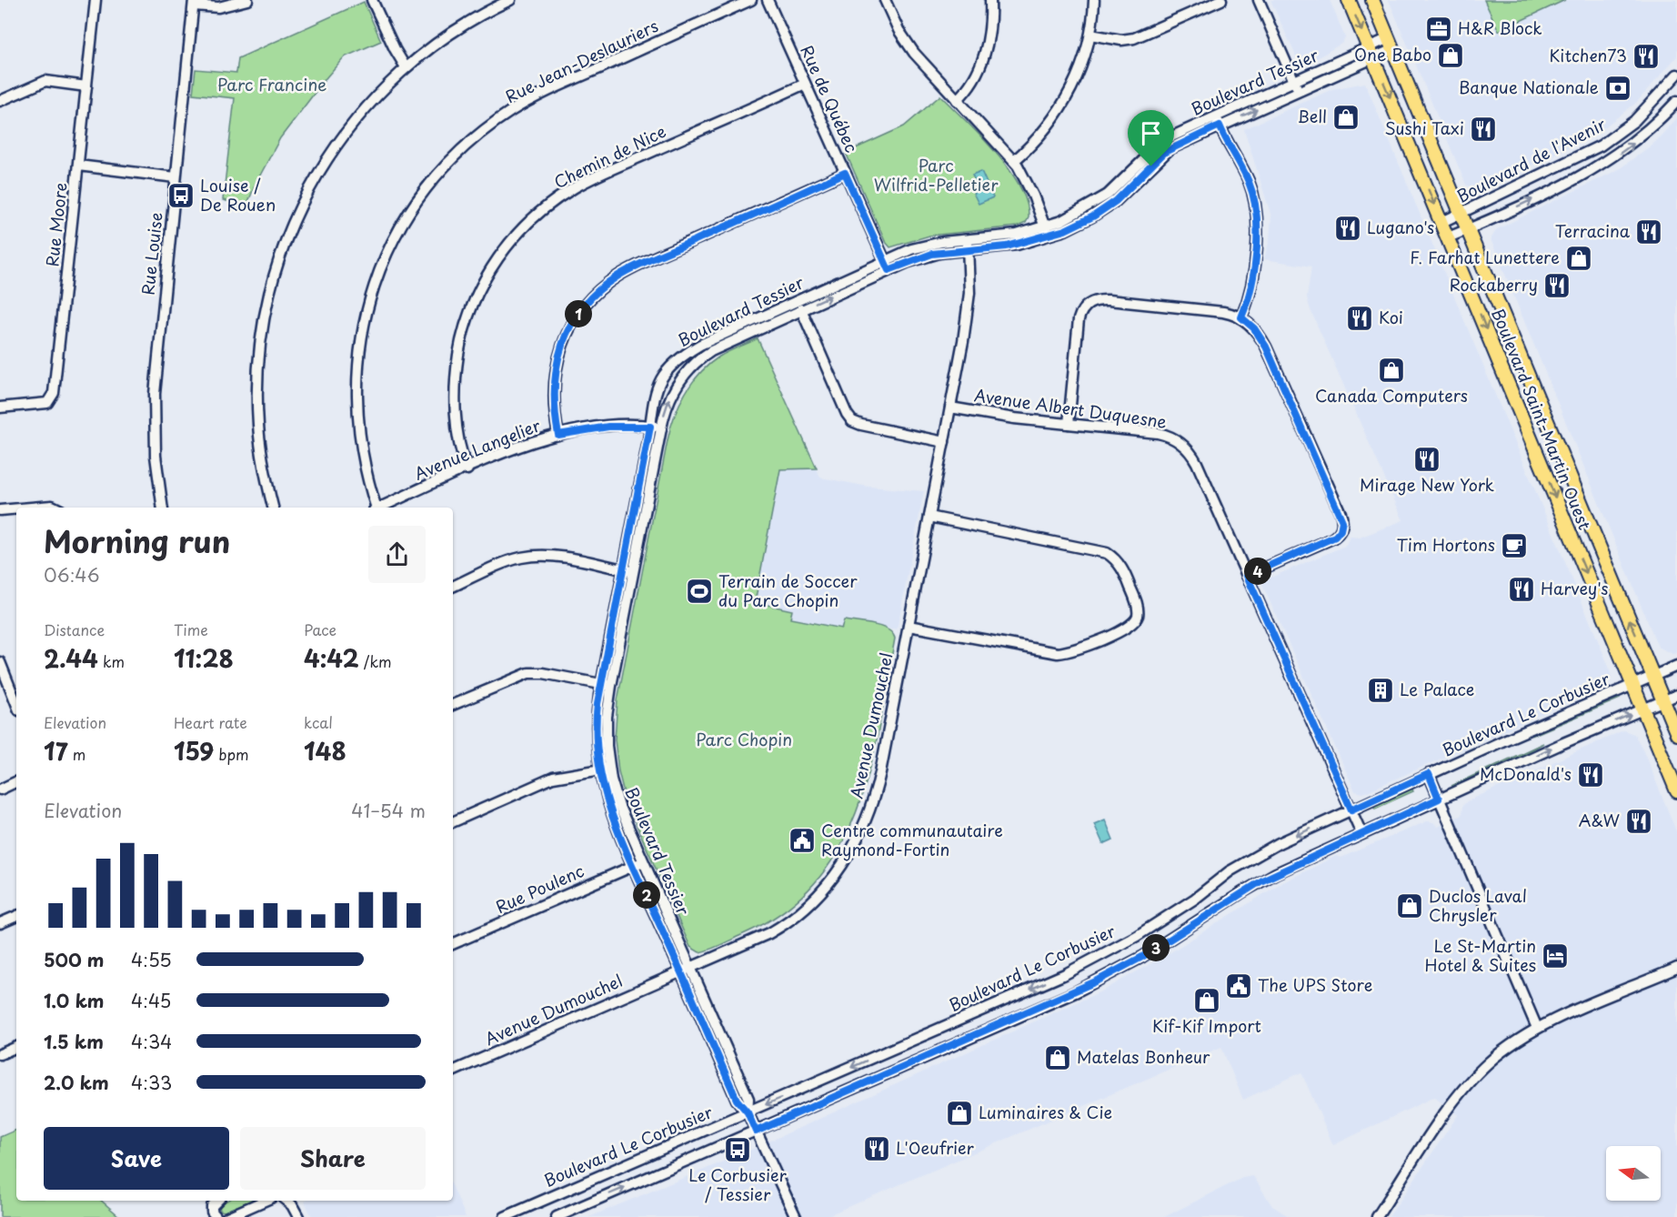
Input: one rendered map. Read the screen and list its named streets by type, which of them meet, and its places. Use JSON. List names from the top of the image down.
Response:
{
  "streets": {
    "main road": ["Boulevard Saint-Martin Ouest"],
    "street": [
      "Rue Jean-Deslauriers",
      "Boulevard Tessier",
      "Rue de Québec",
      "Chemin de Nice",
      "Boulevard de l'Avenir",
      "Rue Moore",
      "Rue Louise",
      "Avenue Albert Duquesne",
      "Avenue Langelier",
      "Boulevard Le Corbusier",
      "Avenue Dumouchel",
      "Rue Poulenc"
    ]
  },
  "crossings": [
    ["Boulevard Tessier", "Rue de Québec"],
    ["Boulevard Tessier", "Boulevard Saint-Martin Ouest"],
    ["Boulevard Tessier", "Avenue Langelier"],
    ["Boulevard Tessier", "Boulevard Le Corbusier"],
    ["Boulevard Tessier", "Avenue Dumouchel"],
    ["Boulevard Tessier", "Rue Poulenc"],
    ["Rue de Québec", "Chemin de Nice"],
    ["Chemin de Nice", "Avenue Langelier"],
    ["Boulevard de l'Avenir", "Boulevard Saint-Martin Ouest"],
    ["Avenue Albert Duquesne", "Boulevard Le Corbusier"],
    ["Avenue Albert Duquesne", "Avenue Dumouchel"],
    ["Boulevard Saint-Martin Ouest", "Boulevard Le Corbusier"]
  ],
  "parks": ["Parc Francine", "Parc Wilfrid-Pelletier", "Parc Chopin"],
  "places": {
    "office": ["H&R Block"],
    "shop": [
      "One Babo",
      "Bell",
      "F. Farhat Lunettere",
      "Canada Computers",
      "Duclos Laval Chrysler",
      "Kif-Kif Import",
      "Matelas Bonheur",
      "Luminaires & Cie"
    ],
    "restaurant": [
      "Kitchen73",
      "Sushi Taxi",
      "Lugano's",
      "Terracina",
      "Rockaberry",
      "Koi",
      "Mirage New York",
      "Harvey's",
      "McDonald's",
      "A&W",
      "L'Oeufrier"
    ],
    "bank": ["Banque Nationale"],
    "bus stop": ["Louise / De Rouen", "Le Corbusier / Tessier"],
    "cafe": ["Tim Hortons"],
    "sports": ["Terrain de Soccer du Parc Chopin"],
    "building": ["Le Palace"],
    "public building": ["Centre communautaire Raymond-Fortin", "The UPS Store"],
    "hotel": ["Le St-Martin Hotel & Suites"]
  },
  "north": "left",
  "page": {
    "pins": [
      "1",
      "4",
      "2",
      "3"
    ],
    "heading": ["Morning run", "06:46"],
    "stats": [
      ["Distance", "2.44 km"],
      ["Time", "11:28"],
      ["Pace", "4:42 /km"],
      ["Elevation", "17 m"],
      ["Heart rate", "159 bpm"],
      ["kcal", "148"]
    ],
    "chart": ["Elevation", "41–54 m"],
    "list": [
      {
        "name": "500 m",
        "note": "4:55"
      },
      {
        "name": "1.0 km",
        "note": "4:45"
      },
      {
        "name": "1.5 km",
        "note": "4:34"
      },
      {
        "name": "2.0 km",
        "note": "4:33"
      }
    ],
    "buttons": ["Save", "Share"]
  }
}
